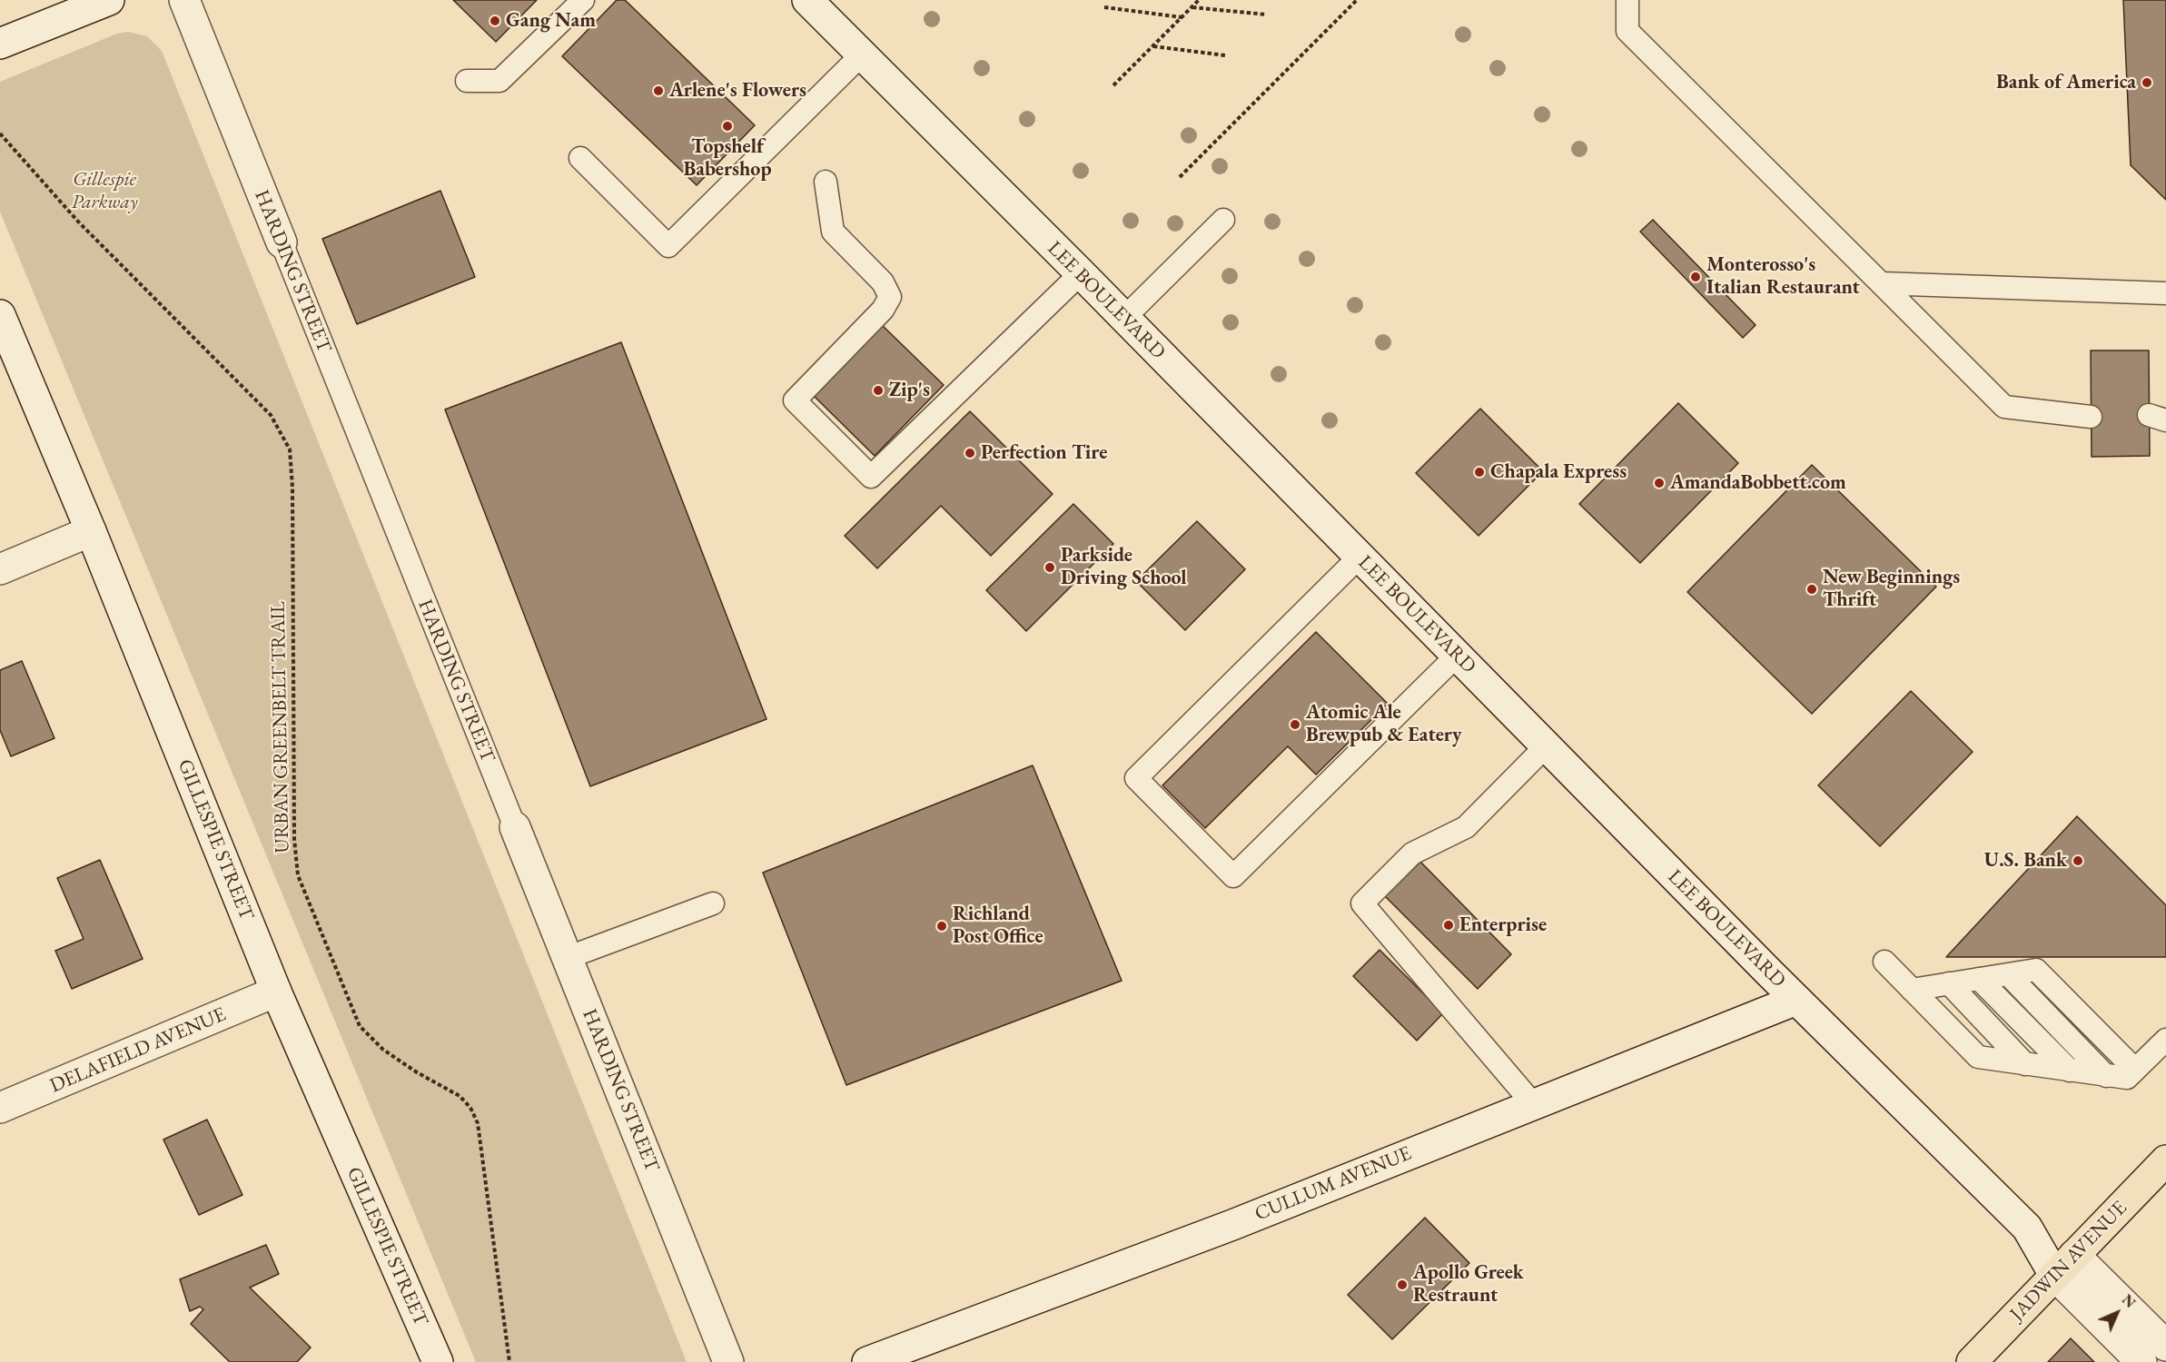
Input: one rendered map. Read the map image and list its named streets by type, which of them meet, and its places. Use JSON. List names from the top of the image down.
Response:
{
  "streets": {
    "main road": ["JADWIN AVENUE"],
    "street": [
      "HARDING STREET",
      "LEE BOULEVARD",
      "GILLESPIE STREET",
      "DELAFIELD AVENUE",
      "CULLUM AVENUE"
    ],
    "path": ["URBAN GREENBELT TRAIL"]
  },
  "crossings": [
    ["LEE BOULEVARD", "CULLUM AVENUE"],
    ["LEE BOULEVARD", "JADWIN AVENUE"],
    ["GILLESPIE STREET", "DELAFIELD AVENUE"]
  ],
  "parks": ["Gillespie Parkway"],
  "places": [
    "Gang Nam",
    "Bank of America",
    "Arlene's Flowers",
    "Topshelf Babershop",
    "Monterosso's Italian Restaurant",
    "Zip's",
    "Perfection Tire",
    "Chapala Express",
    "AmandaBobbett.com",
    "Parkside Driving School",
    "New Beginnings Thrift",
    "Atomic Ale Brewpub & Eatery",
    "U.S. Bank",
    "Enterprise",
    "Richland Post Office",
    "Apollo Greek Restraunt"
  ],
  "north": "top right"
}
